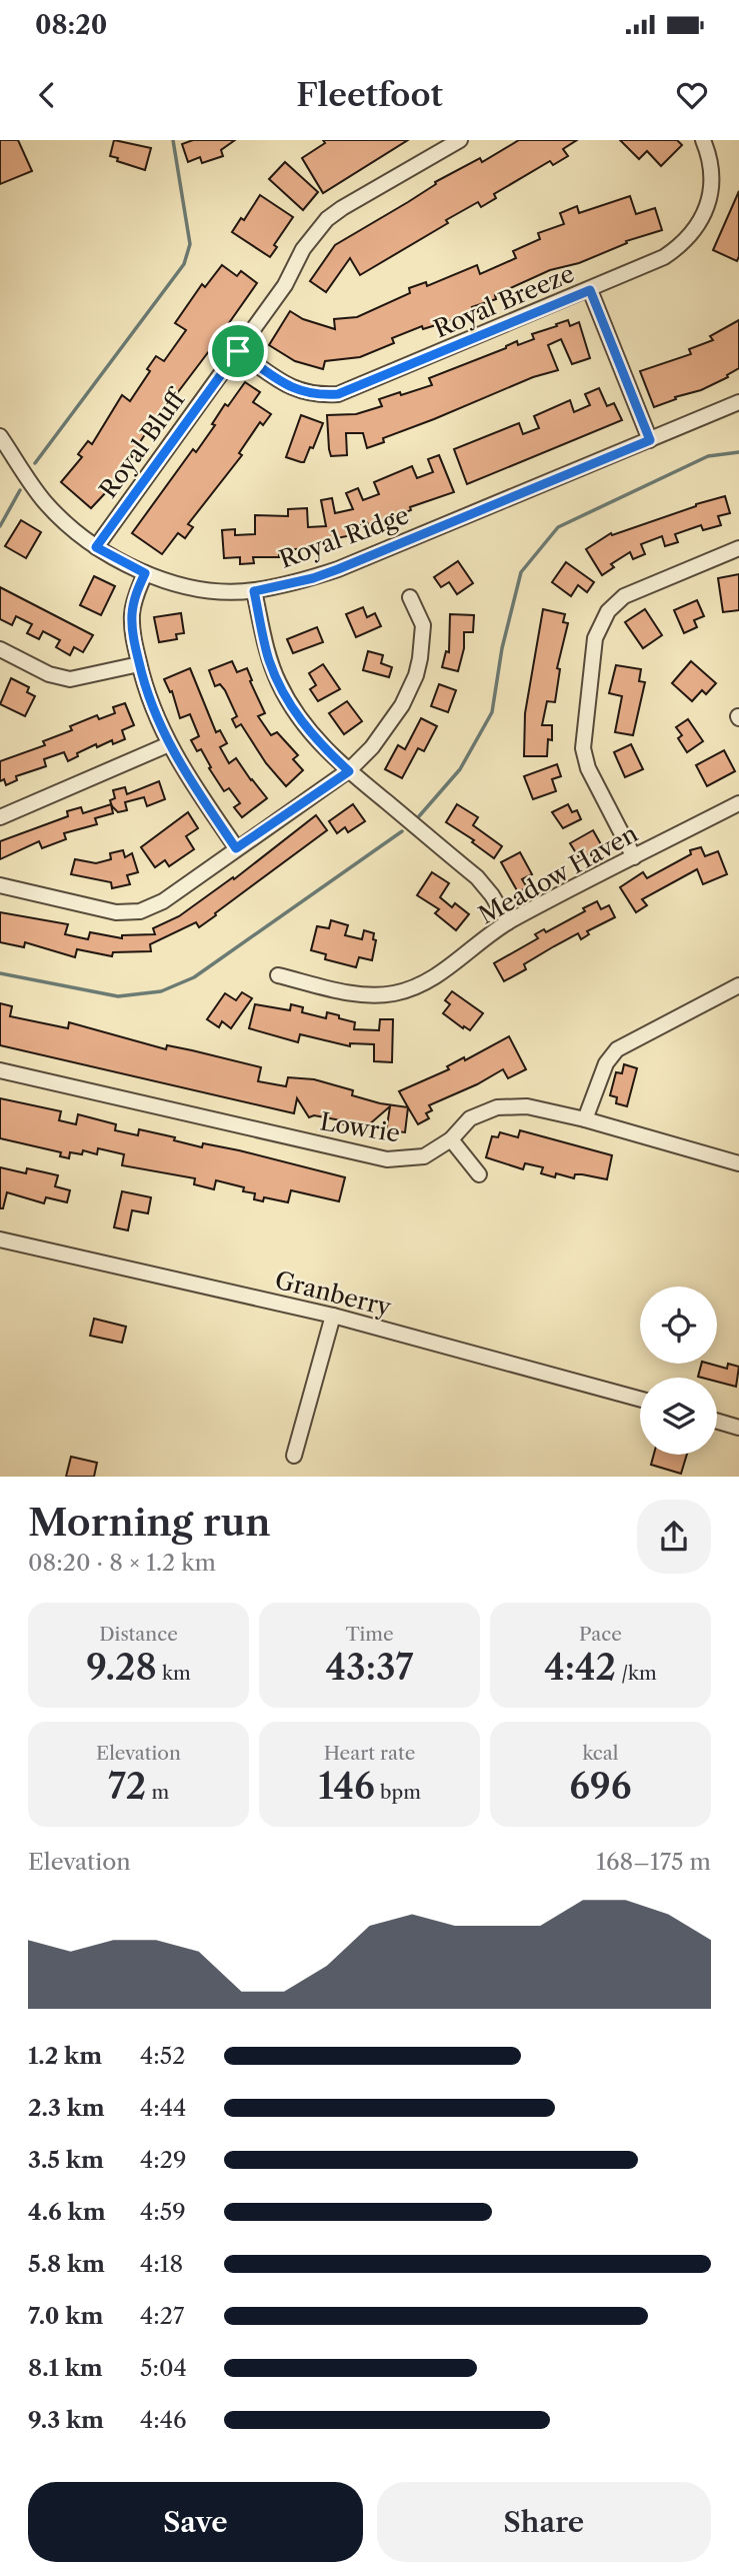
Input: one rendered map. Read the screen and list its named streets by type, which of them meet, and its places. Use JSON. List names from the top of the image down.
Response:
{
  "streets": {
    "street": [
      "Royal Breeze",
      "Royal Bluff",
      "Royal Ridge",
      "Meadow Haven",
      "Lowrie",
      "Granberry"
    ]
  },
  "crossings": [
    ["Royal Breeze", "Royal Bluff"],
    ["Royal Bluff", "Royal Ridge"]
  ],
  "page": {
    "status": "08:20",
    "header": "Fleetfoot",
    "heading": ["Morning run", "08:20 · 8 × 1.2 km"],
    "stats": [
      ["Distance", "9.28 km"],
      ["Time", "43:37"],
      ["Pace", "4:42 /km"],
      ["Elevation", "72 m"],
      ["Heart rate", "146 bpm"],
      ["kcal", "696"]
    ],
    "chart": ["Elevation", "168–175 m"],
    "list": [
      {
        "name": "1.2 km",
        "note": "4:52"
      },
      {
        "name": "2.3 km",
        "note": "4:44"
      },
      {
        "name": "3.5 km",
        "note": "4:29"
      },
      {
        "name": "4.6 km",
        "note": "4:59"
      },
      {
        "name": "5.8 km",
        "note": "4:18"
      },
      {
        "name": "7.0 km",
        "note": "4:27"
      },
      {
        "name": "8.1 km",
        "note": "5:04"
      },
      {
        "name": "9.3 km",
        "note": "4:46"
      }
    ],
    "buttons": ["Save", "Share"]
  }
}
